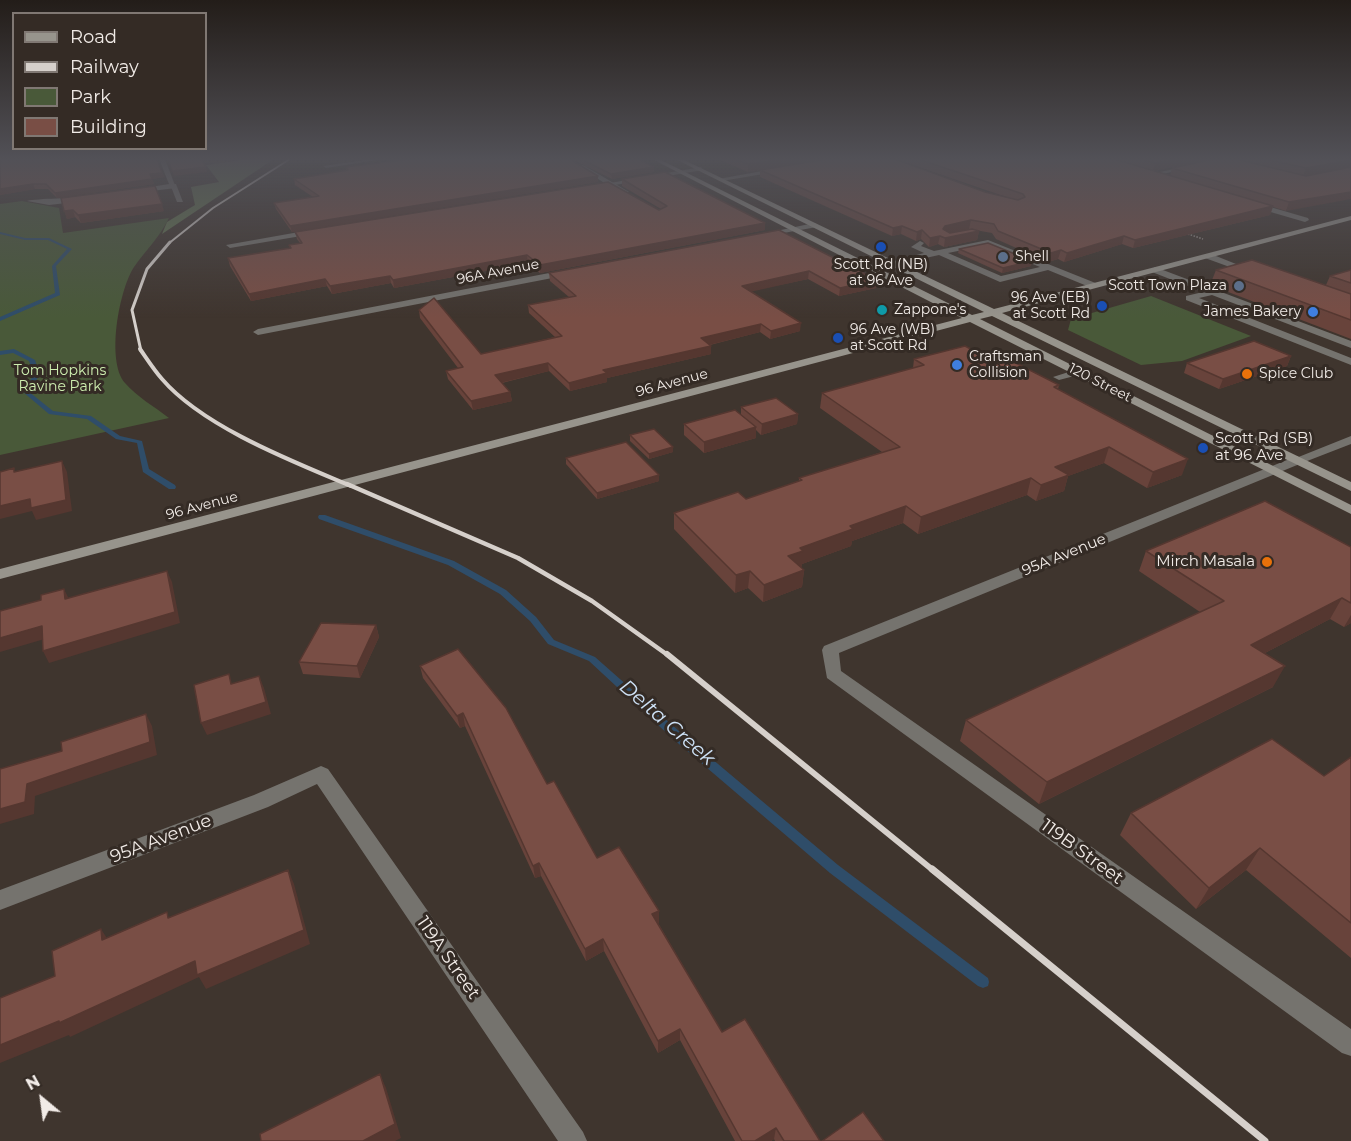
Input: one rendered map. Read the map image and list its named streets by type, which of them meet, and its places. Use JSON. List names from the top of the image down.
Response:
{
  "streets": {
    "main road": ["96 Avenue", "120 Street"],
    "street": [
      "96A Avenue",
      "95A Avenue",
      "119B Street",
      "119A Street"
    ]
  },
  "crossings": [
    ["96 Avenue", "120 Street"],
    ["120 Street", "95A Avenue"],
    ["95A Avenue", "119B Street"],
    ["95A Avenue", "119A Street"]
  ],
  "water": ["Delta Creek"],
  "parks": ["Tom Hopkins Ravine Park"],
  "places": [
    "Scott Rd (NB) at 96 Ave",
    "Shell",
    "Scott Town Plaza",
    "96 Ave (EB) at Scott Rd",
    "Zappone's",
    "James Bakery",
    "96 Ave (WB) at Scott Rd",
    "Craftsman Collision",
    "Spice Club",
    "Scott Rd (SB) at 96 Ave",
    "Mirch Masala"
  ],
  "legend": [
    "Road",
    "Railway",
    "Park",
    "Building"
  ],
  "north": "top left"
}
